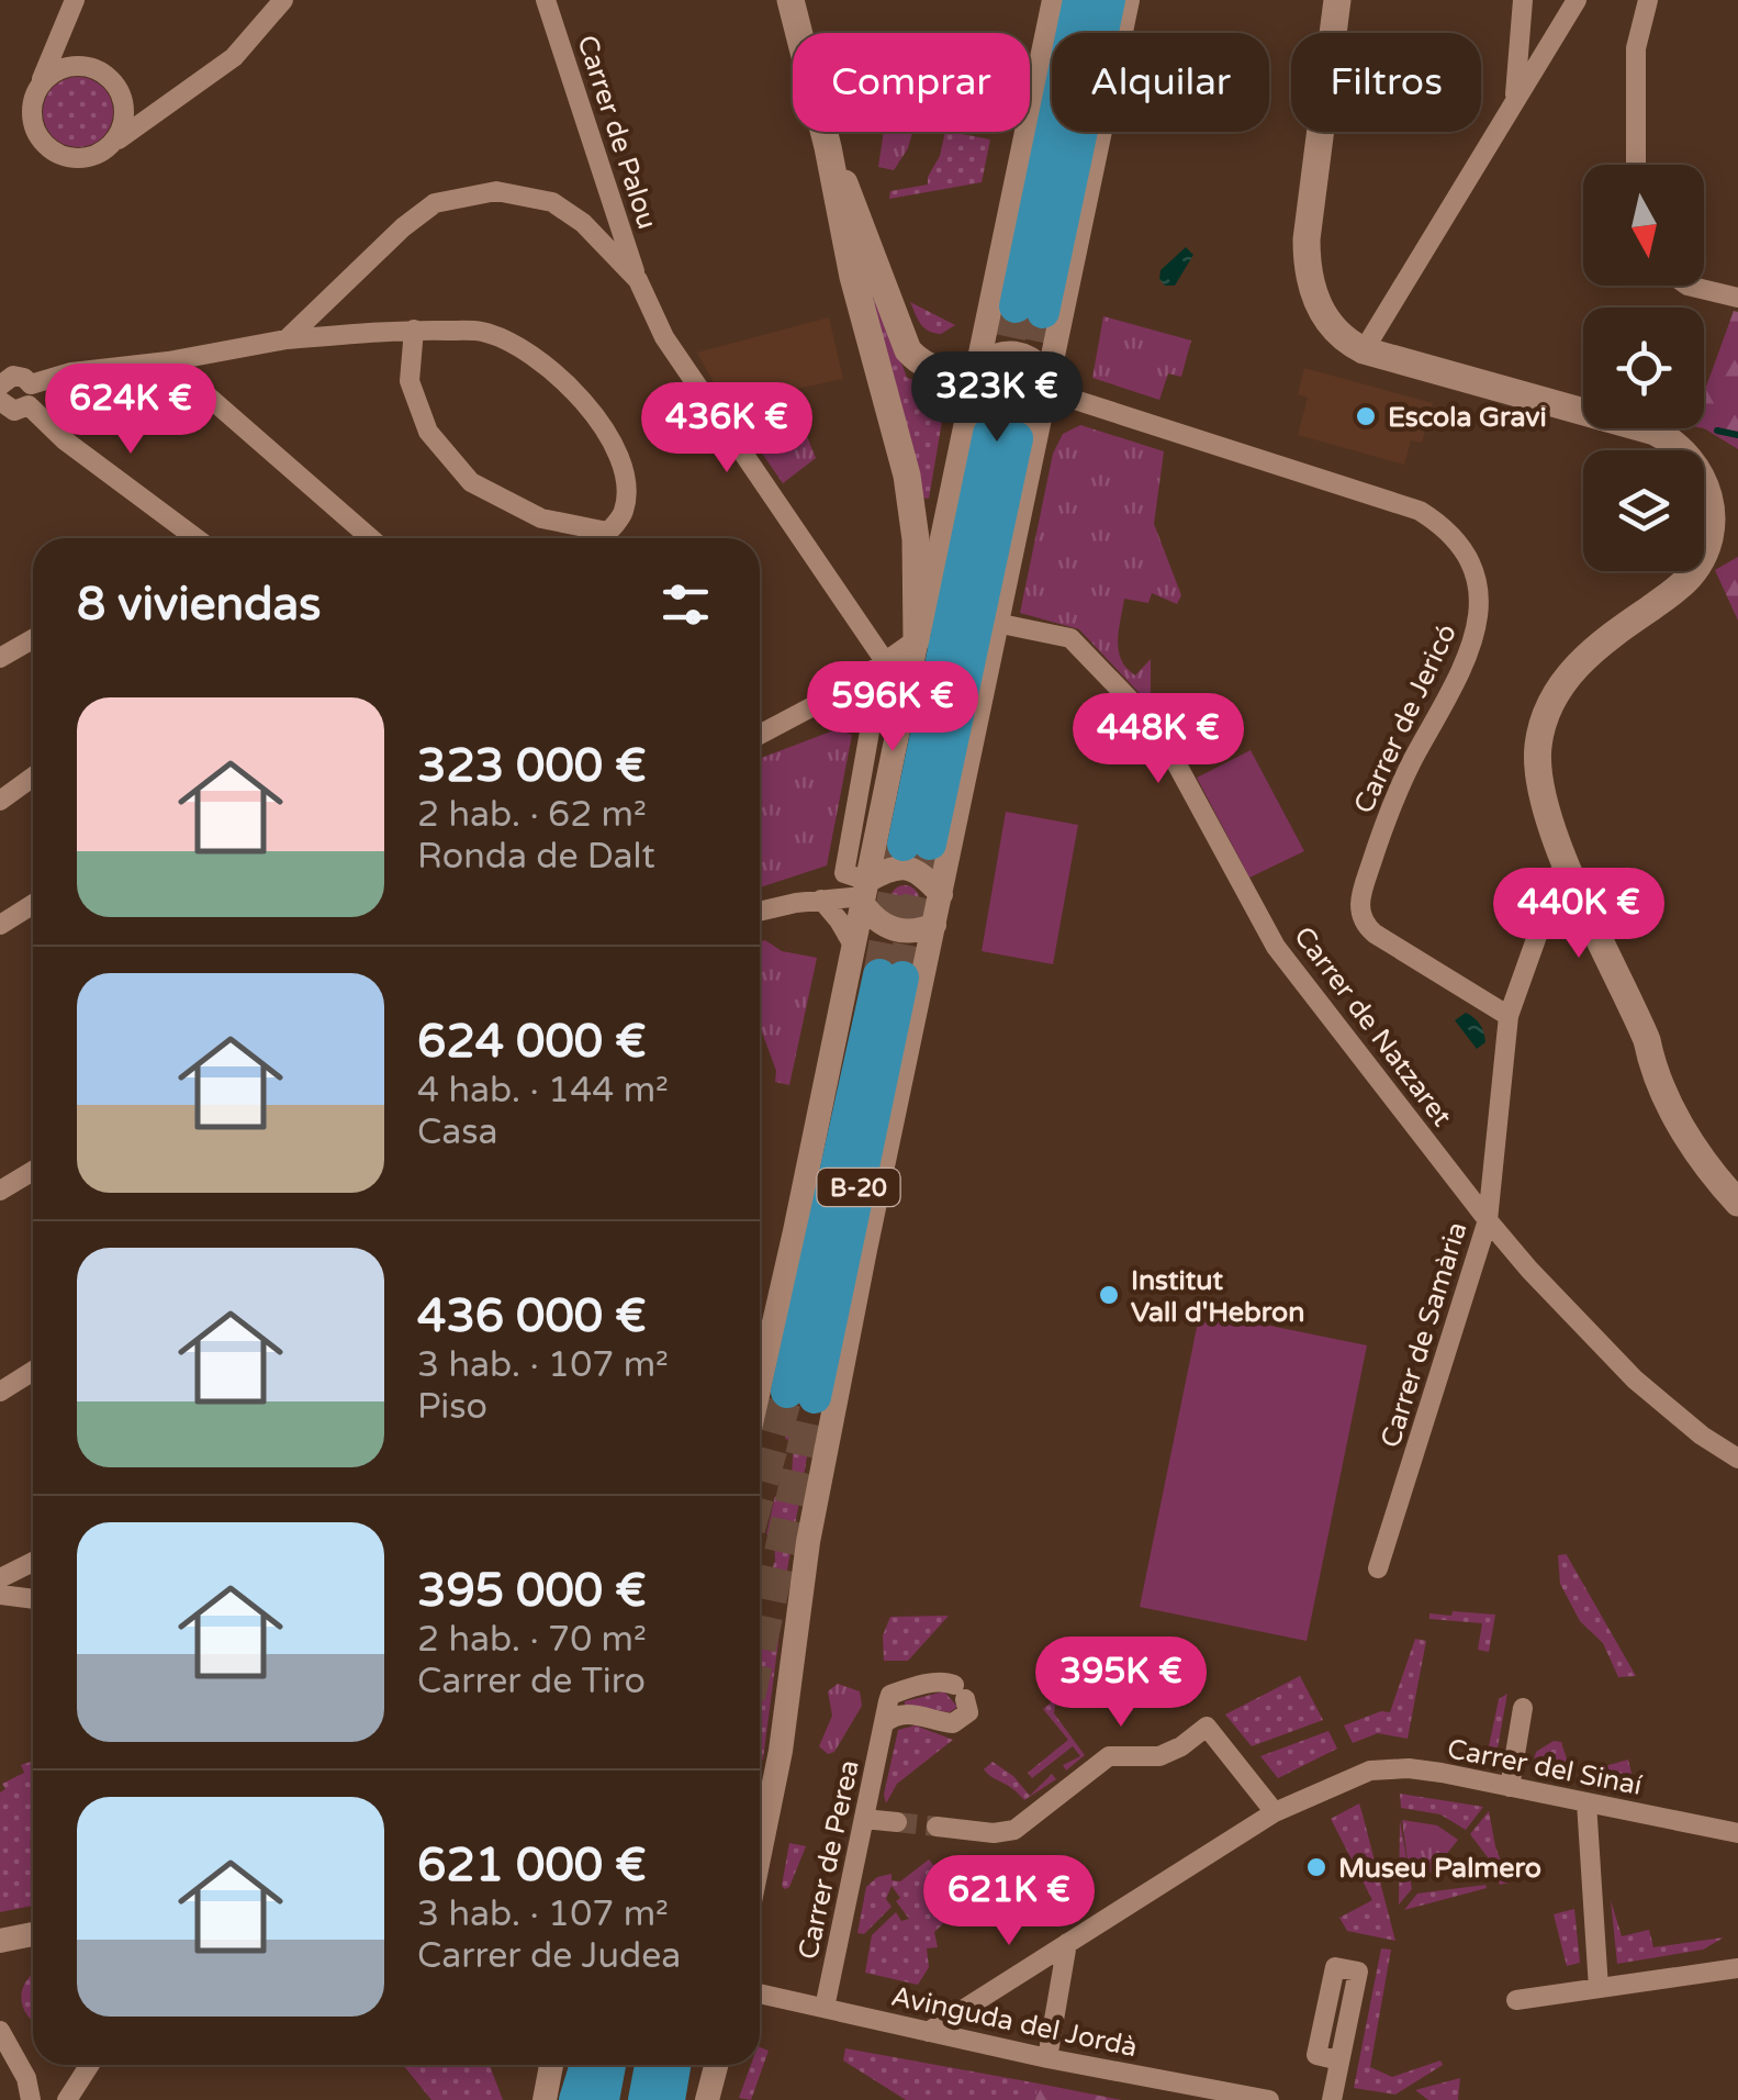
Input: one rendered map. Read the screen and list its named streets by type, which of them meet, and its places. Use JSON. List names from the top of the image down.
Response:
{
  "streets": {
    "highway": ["B-20"],
    "street": [
      "Carrer de Palou",
      "Carrer de Jericó",
      "Carrer de Natzaret",
      "Carrer de Samària",
      "Carrer del Sinaí",
      "Carrer de Perea",
      "Avinguda del Jordà"
    ]
  },
  "crossings": [
    ["Carrer de Jericó", "Carrer de Samària"],
    ["Carrer de Natzaret", "Carrer de Samària"],
    ["Carrer del Sinaí", "Avinguda del Jordà"],
    ["Carrer de Perea", "Avinguda del Jordà"]
  ],
  "places": ["Escola Gravi", "Institut Vall d'Hebron", "Museu Palmero"],
  "north": "bottom",
  "page": {
    "chip": ["Comprar", "Alquilar", "Filtros"],
    "price": [
      "323K €",
      "624K €",
      "436K €",
      "596K €",
      "448K €",
      "440K €",
      "395K €",
      "621K €"
    ],
    "heading": "8 viviendas",
    "list": [
      {
        "name": "323 000 €",
        "note": "2 hab. · 62 m² · Ronda de Dalt"
      },
      {
        "name": "624 000 €",
        "note": "4 hab. · 144 m² · Casa"
      },
      {
        "name": "436 000 €",
        "note": "3 hab. · 107 m² · Piso"
      },
      {
        "name": "395 000 €",
        "note": "2 hab. · 70 m² · Carrer de Tiro"
      },
      {
        "name": "621 000 €",
        "note": "3 hab. · 107 m² · Carrer de Judea"
      }
    ]
  }
}
